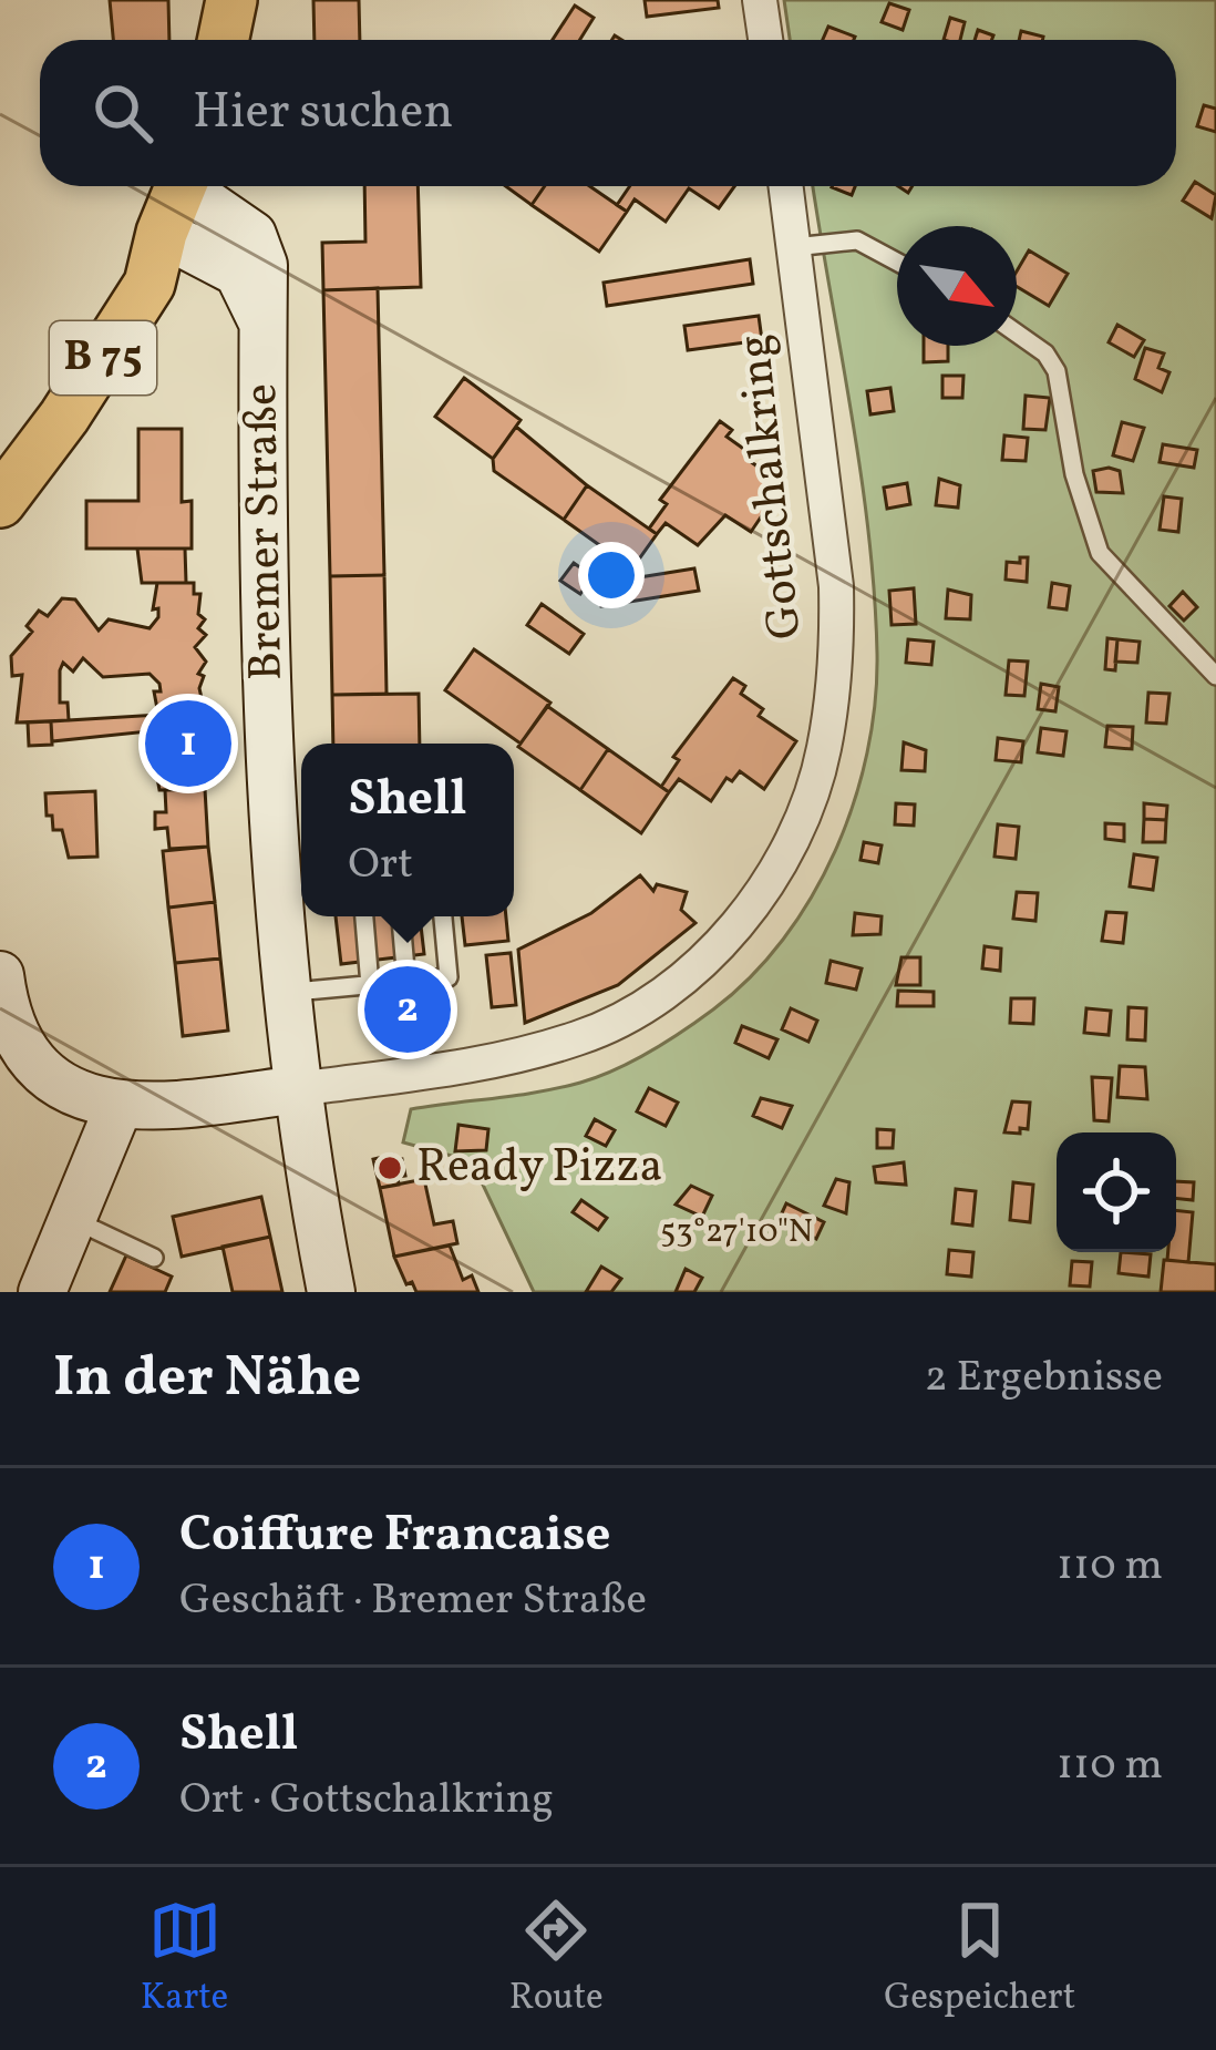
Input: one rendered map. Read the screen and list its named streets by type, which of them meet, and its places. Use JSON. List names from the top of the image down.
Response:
{
  "streets": {
    "main road": ["B 75", "Bremer Straße"],
    "street": ["Gottschalkring"]
  },
  "crossings": [
    ["B 75", "Bremer Straße"],
    ["Gottschalkring", "Bremer Straße"]
  ],
  "places": ["Ready Pizza"],
  "north": "bottom right",
  "page": {
    "search": "Hier suchen",
    "pins": ["1", "2"],
    "popup": ["Shell", "Ort"],
    "heading": ["In der Nähe", "2 Ergebnisse"],
    "list": [
      {
        "mark": "1",
        "name": "Coiffure Francaise",
        "note": "Geschäft · Bremer Straße",
        "value": "110 m"
      },
      {
        "mark": "2",
        "name": "Shell",
        "note": "Ort · Gottschalkring",
        "value": "110 m"
      }
    ],
    "nav": ["Karte", "Route", "Gespeichert"]
  },
  "coordinates": ["53°27'10\"N"]
}
